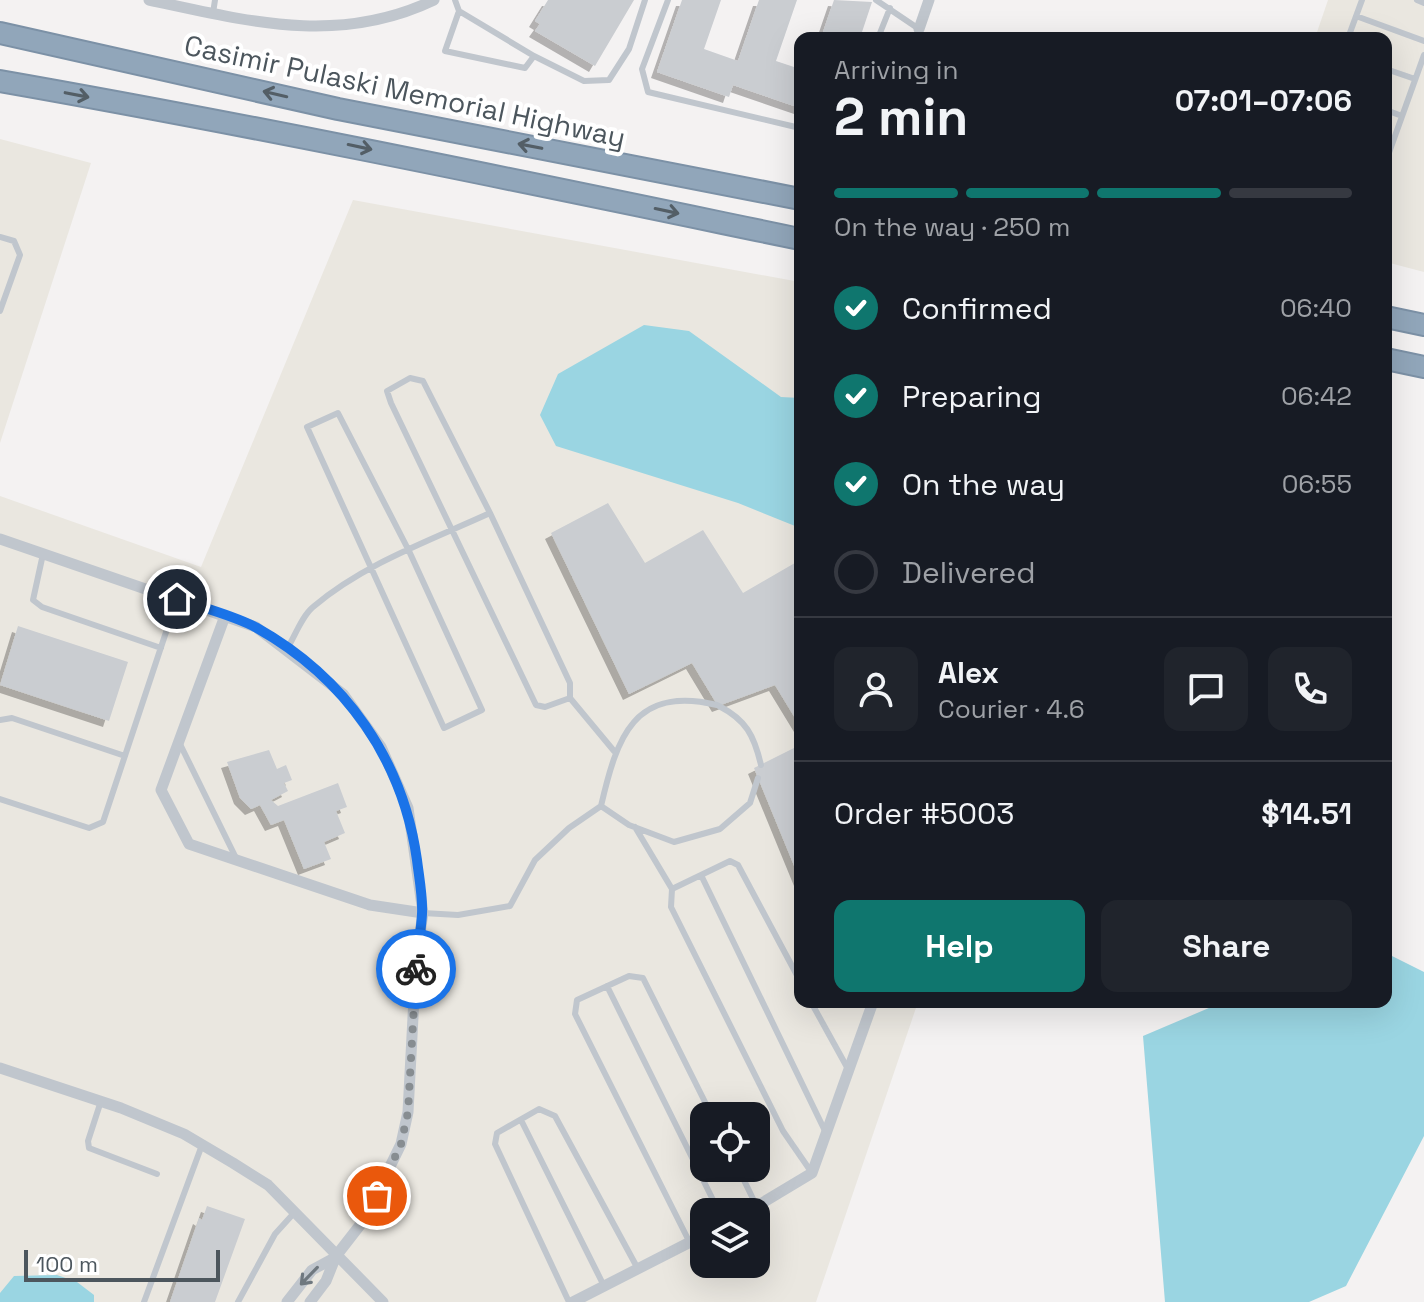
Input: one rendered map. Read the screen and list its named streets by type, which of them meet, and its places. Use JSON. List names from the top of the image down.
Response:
{
  "streets": {
    "highway": ["Casimir Pulaski Memorial Highway"]
  },
  "scale_bar": "100 m",
  "page": {
    "heading": ["2 min", "Arriving in", "07:01–07:06"],
    "panel": [
      "Alex",
      "Courier · 4.6",
      "Order #5003",
      "$14.51"
    ],
    "bar": "On the way · 250 m",
    "list": [
      ["Confirmed", "06:40"],
      ["Preparing", "06:42"],
      ["On the way", "06:55"],
      "Delivered"
    ],
    "buttons": ["Help", "Share"],
    "scale": "100 m"
  }
}
